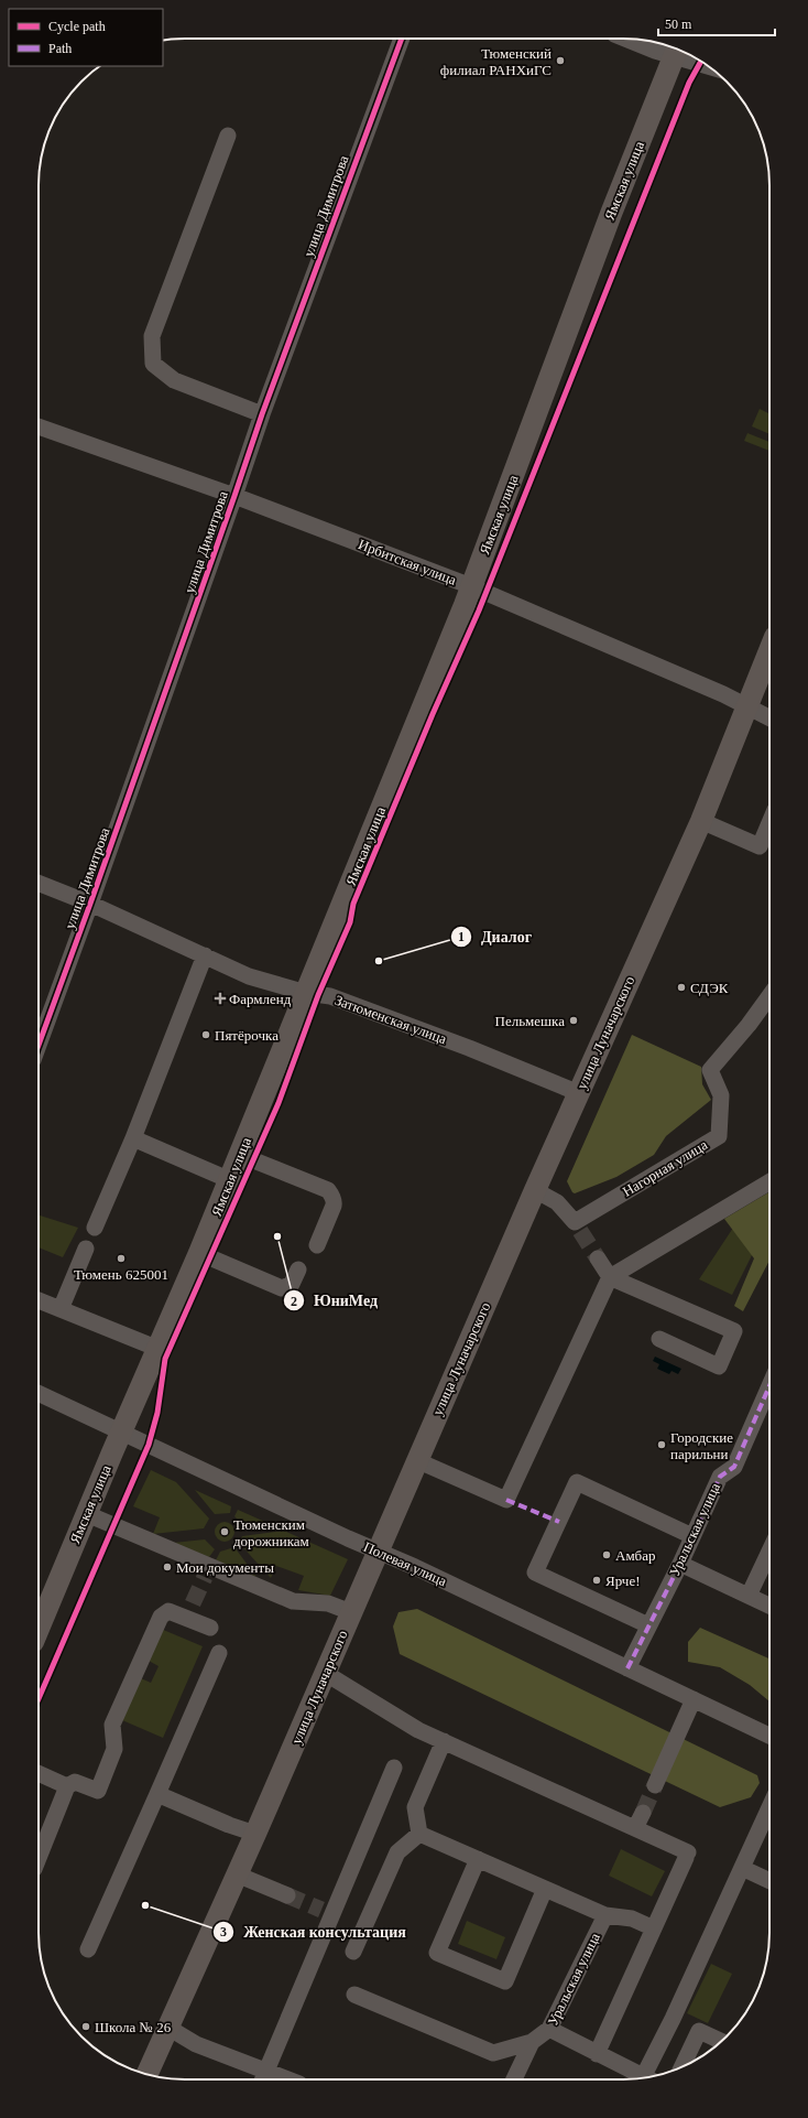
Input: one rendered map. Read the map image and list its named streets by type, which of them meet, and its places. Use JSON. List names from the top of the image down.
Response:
{
  "streets": {
    "main road": ["Ямская улица", "улица Луначарского"],
    "street": [
      "улица Димитрова",
      "Ирбитская улица",
      "Затюменская улица",
      "Нагорная улица",
      "Уральская улица",
      "Полевая улица"
    ]
  },
  "crossings": [
    ["Ямская улица", "Ирбитская улица"],
    ["Ямская улица", "Затюменская улица"],
    ["Ямская улица", "Полевая улица"],
    ["улица Димитрова", "Ирбитская улица"],
    ["улица Димитрова", "Затюменская улица"],
    ["Ирбитская улица", "улица Луначарского"],
    ["Затюменская улица", "улица Луначарского"],
    ["улица Луначарского", "Нагорная улица"],
    ["улица Луначарского", "Полевая улица"],
    ["Уральская улица", "Полевая улица"]
  ],
  "places": {
    "other": [
      "Тюменский филиал РАНХиГС",
      "Диалог",
      "СДЭК",
      "Пельмешка",
      "Пятёрочка",
      "ЮниМед",
      "Тюмень 625001",
      "Городские парильни",
      "Тюменским дорожникам",
      "Амбар",
      "Мои документы",
      "Ярче!",
      "Женская консультация",
      "Школа № 26"
    ],
    "health": ["Фармленд"]
  },
  "legend": ["Cycle path", "Path"],
  "scale_bar": "50 m"
}
